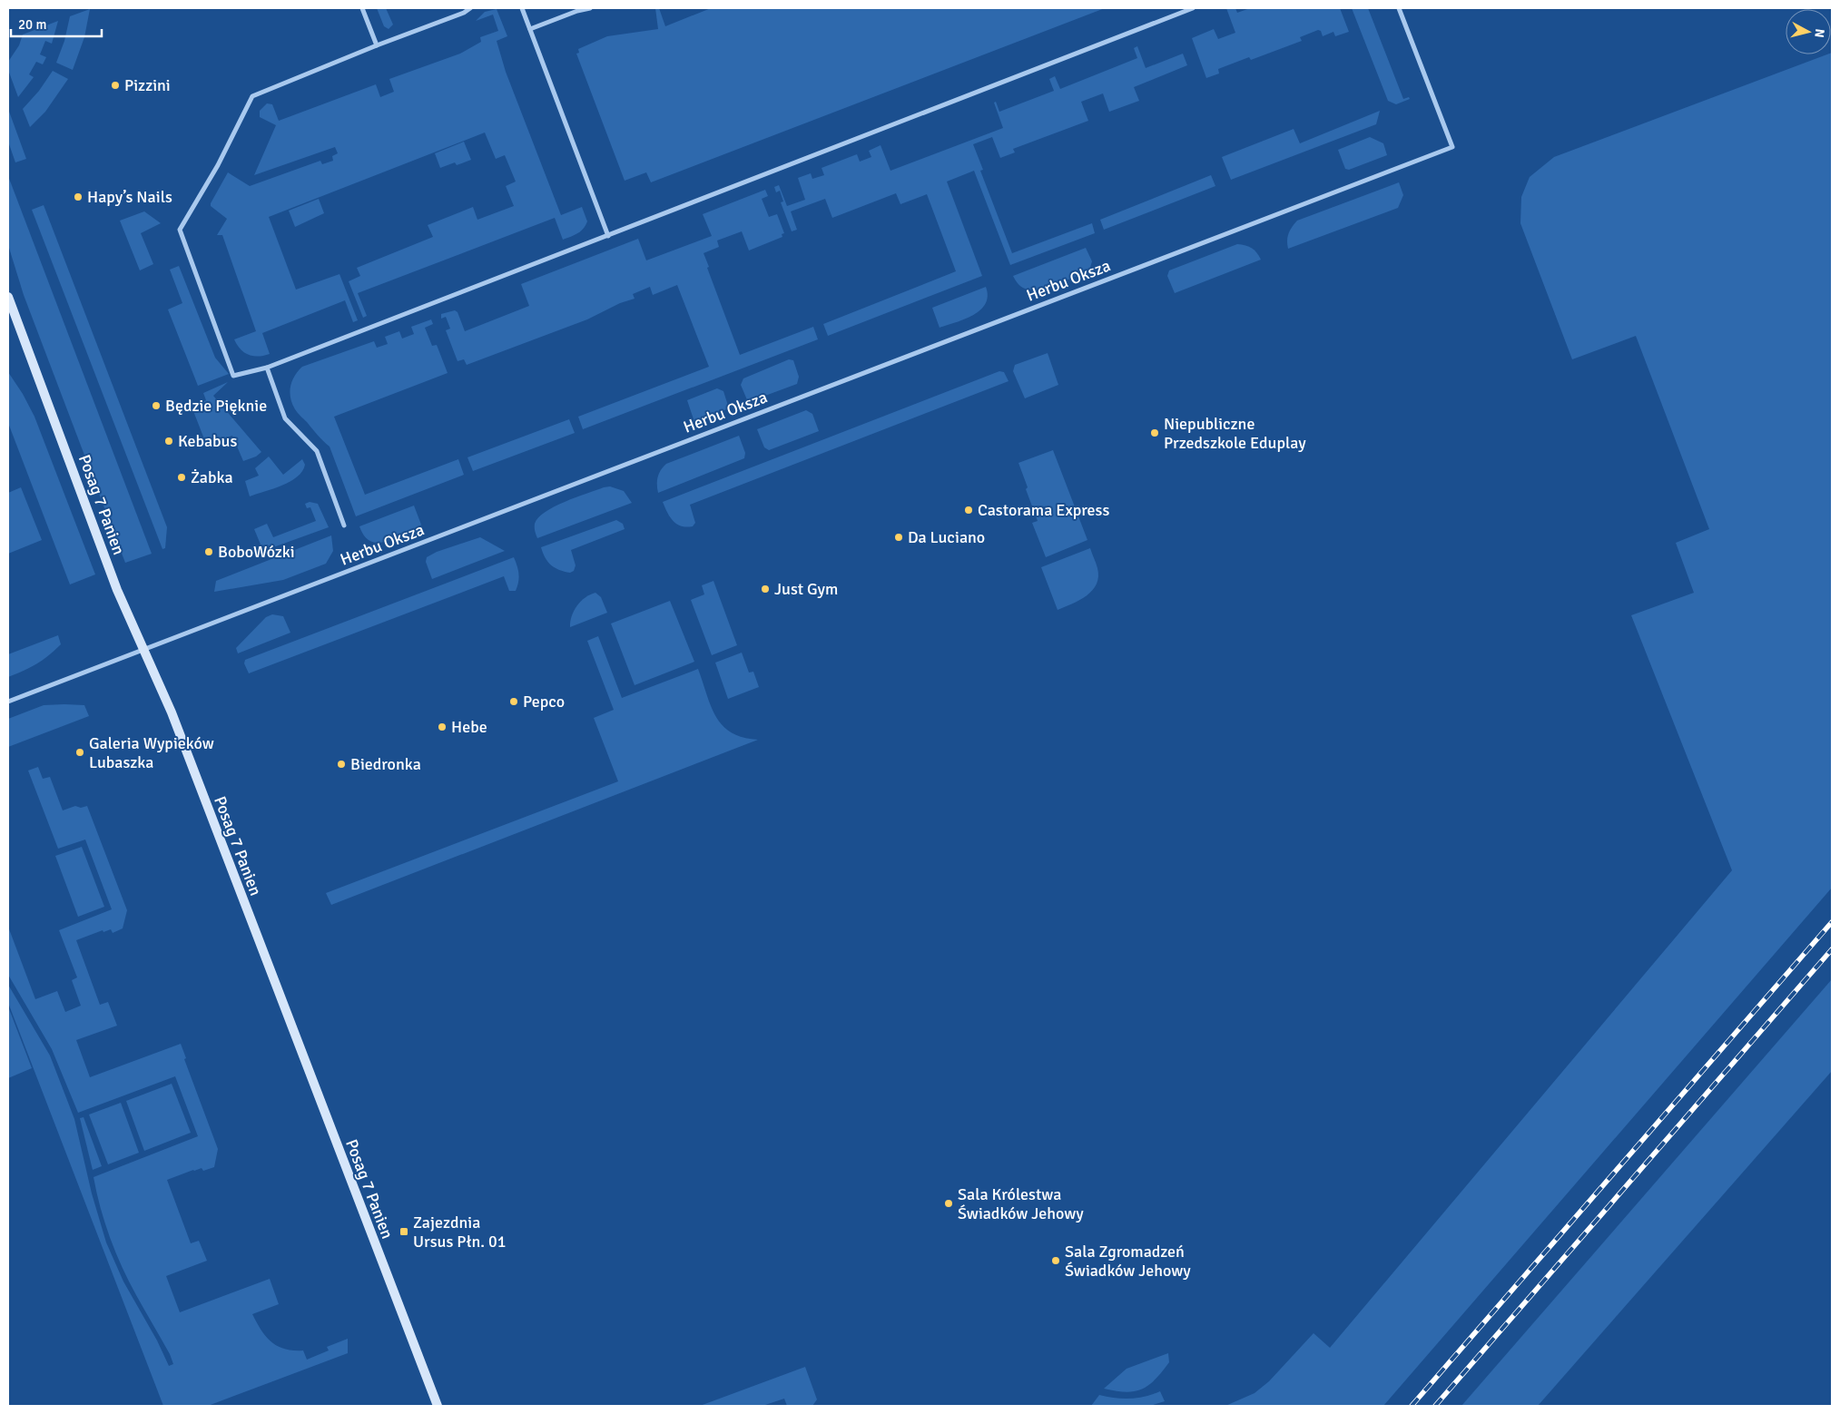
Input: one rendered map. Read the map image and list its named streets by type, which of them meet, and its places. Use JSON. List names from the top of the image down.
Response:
{
  "streets": {
    "street": ["Herbu Oksza", "Posag 7 Panien"]
  },
  "crossings": [
    ["Herbu Oksza", "Posag 7 Panien"]
  ],
  "places": {
    "other": [
      "Pizzini",
      "Hapy’s Nails",
      "Będzie Pięknie",
      "Niepubliczne Przedszkole Eduplay",
      "Kebabus",
      "Żabka",
      "Castorama Express",
      "Da Luciano",
      "BoboWózki",
      "Just Gym",
      "Pepco",
      "Hebe",
      "Galeria Wypieków Lubaszka",
      "Biedronka",
      "Sala Królestwa Świadków Jehowy",
      "Sala Zgromadzeń Świadków Jehowy"
    ],
    "transit": ["Zajezdnia Ursus Płn. 01"]
  },
  "scale_bar": "20 m",
  "north": "right"
}
